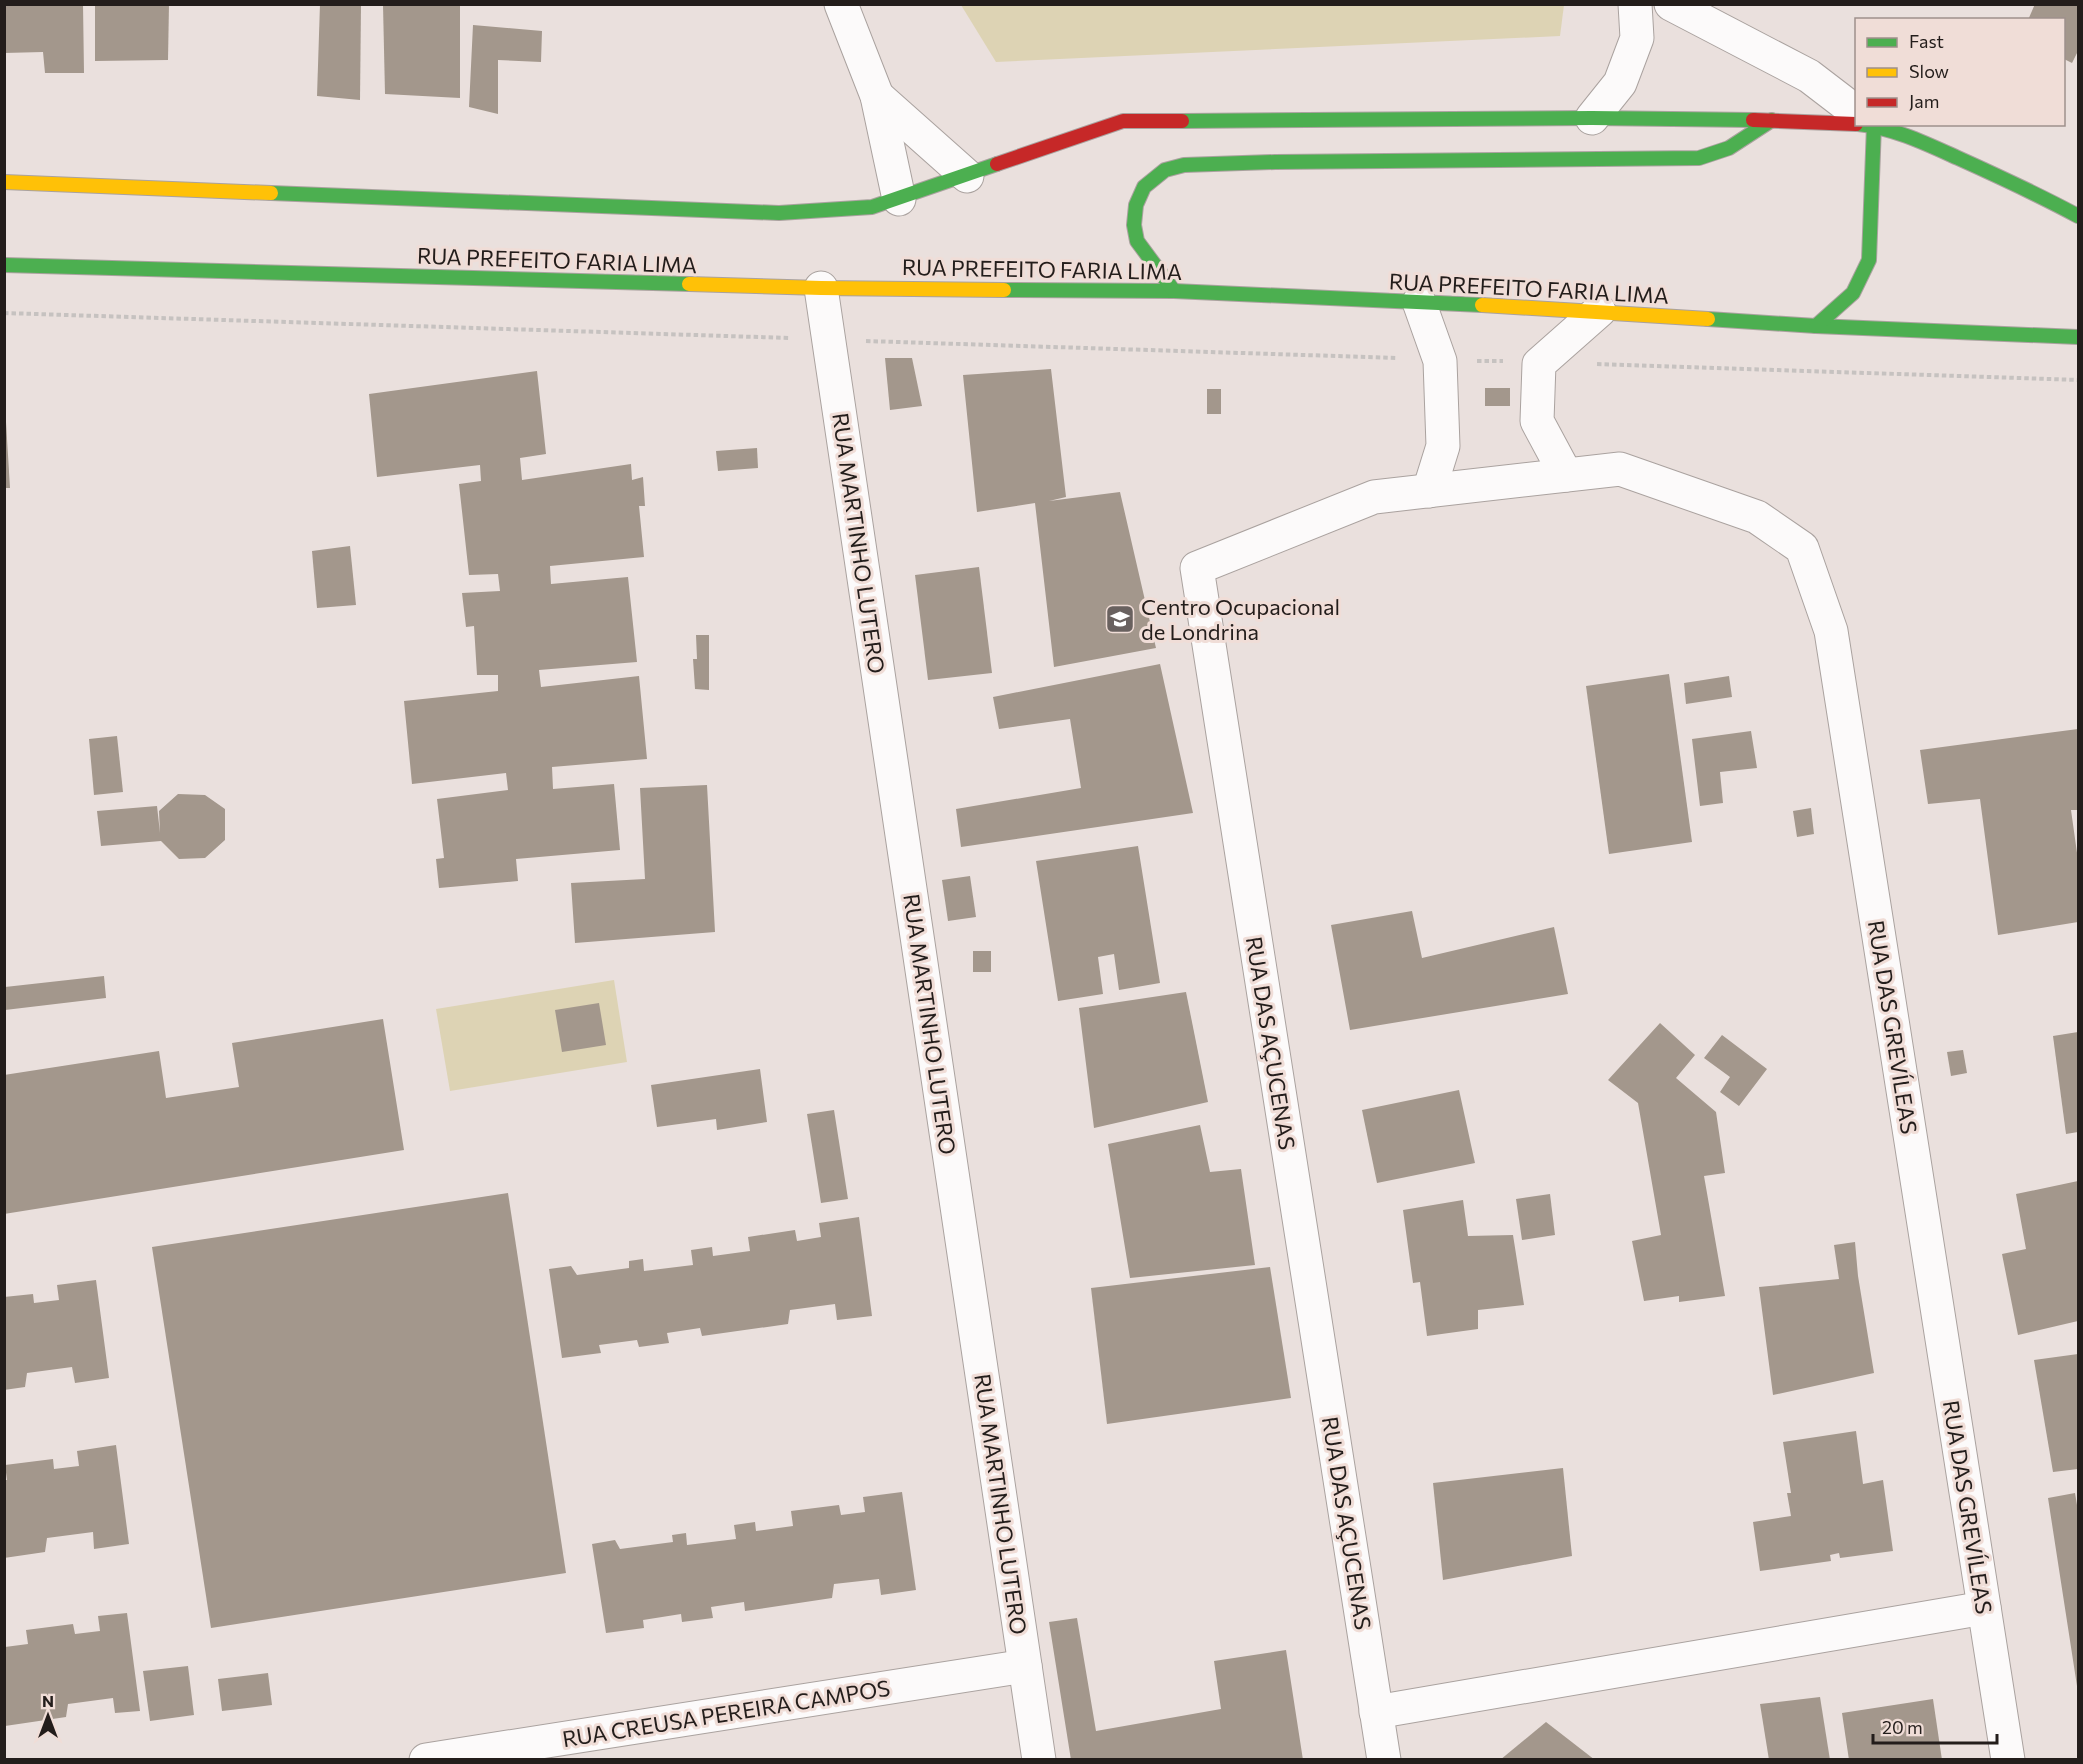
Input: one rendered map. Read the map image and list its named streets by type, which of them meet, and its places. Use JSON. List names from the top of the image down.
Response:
{
  "streets": {
    "main road": ["RUA PREFEITO FARIA LIMA"],
    "street": [
      "RUA MARTINHO LUTERO",
      "RUA DAS GREVÍLEAS",
      "RUA DAS AÇUCENAS",
      "RUA CREUSA PEREIRA CAMPOS"
    ]
  },
  "crossings": [
    ["RUA PREFEITO FARIA LIMA", "RUA MARTINHO LUTERO"],
    ["RUA MARTINHO LUTERO", "RUA CREUSA PEREIRA CAMPOS"],
    ["RUA DAS GREVÍLEAS", "RUA DAS AÇUCENAS"]
  ],
  "places": {
    "school or university": ["Centro Ocupacional de Londrina"]
  },
  "legend": ["Fast", "Slow", "Jam"],
  "scale_bar": "20 m",
  "north": "top"
}
